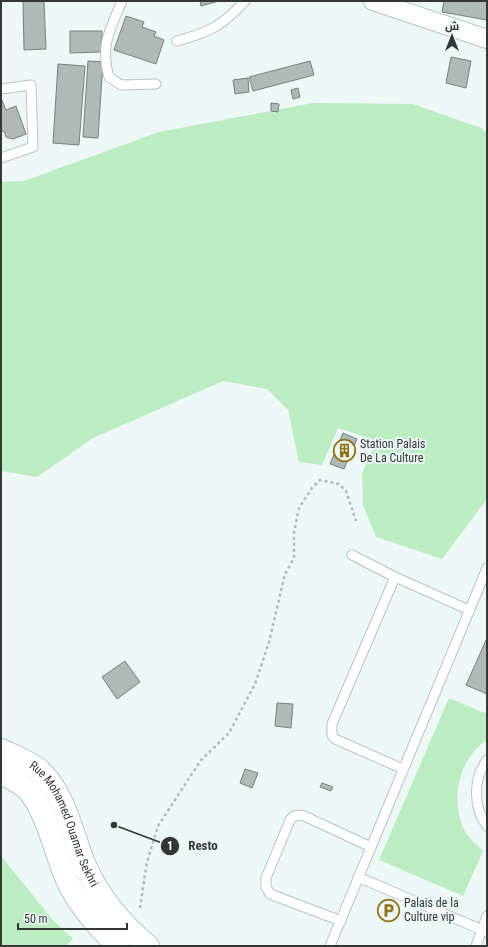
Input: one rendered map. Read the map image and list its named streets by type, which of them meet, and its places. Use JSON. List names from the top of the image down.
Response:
{
  "streets": {
    "street": ["Rue Mohamed Ouamar Sekhri"]
  },
  "places": {
    "building": ["Station Palais De La Culture"],
    "other": ["Resto"],
    "parking": ["Palais de la Culture vip"]
  },
  "scale_bar": "50 m",
  "north": "top"
}
